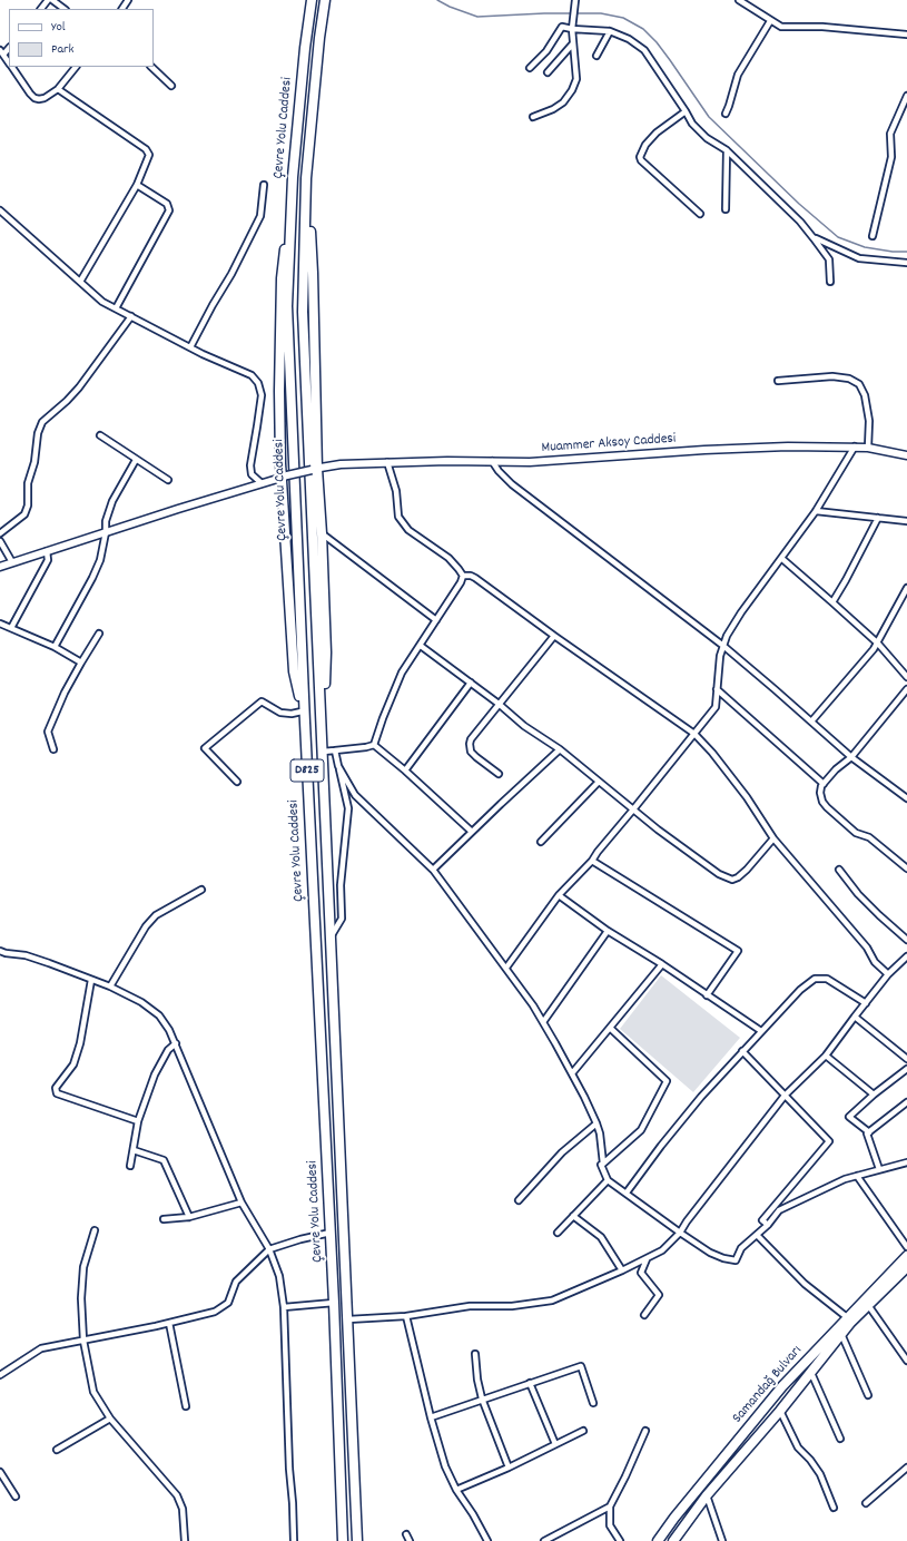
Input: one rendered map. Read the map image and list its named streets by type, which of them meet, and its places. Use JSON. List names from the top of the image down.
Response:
{
  "streets": {
    "highway": ["Çevre Yolu Caddesi", "D825", "Samandağ Bulvarı"],
    "street": ["Muammer Aksoy Caddesi"]
  },
  "legend": ["Yol", "Park"]
}
